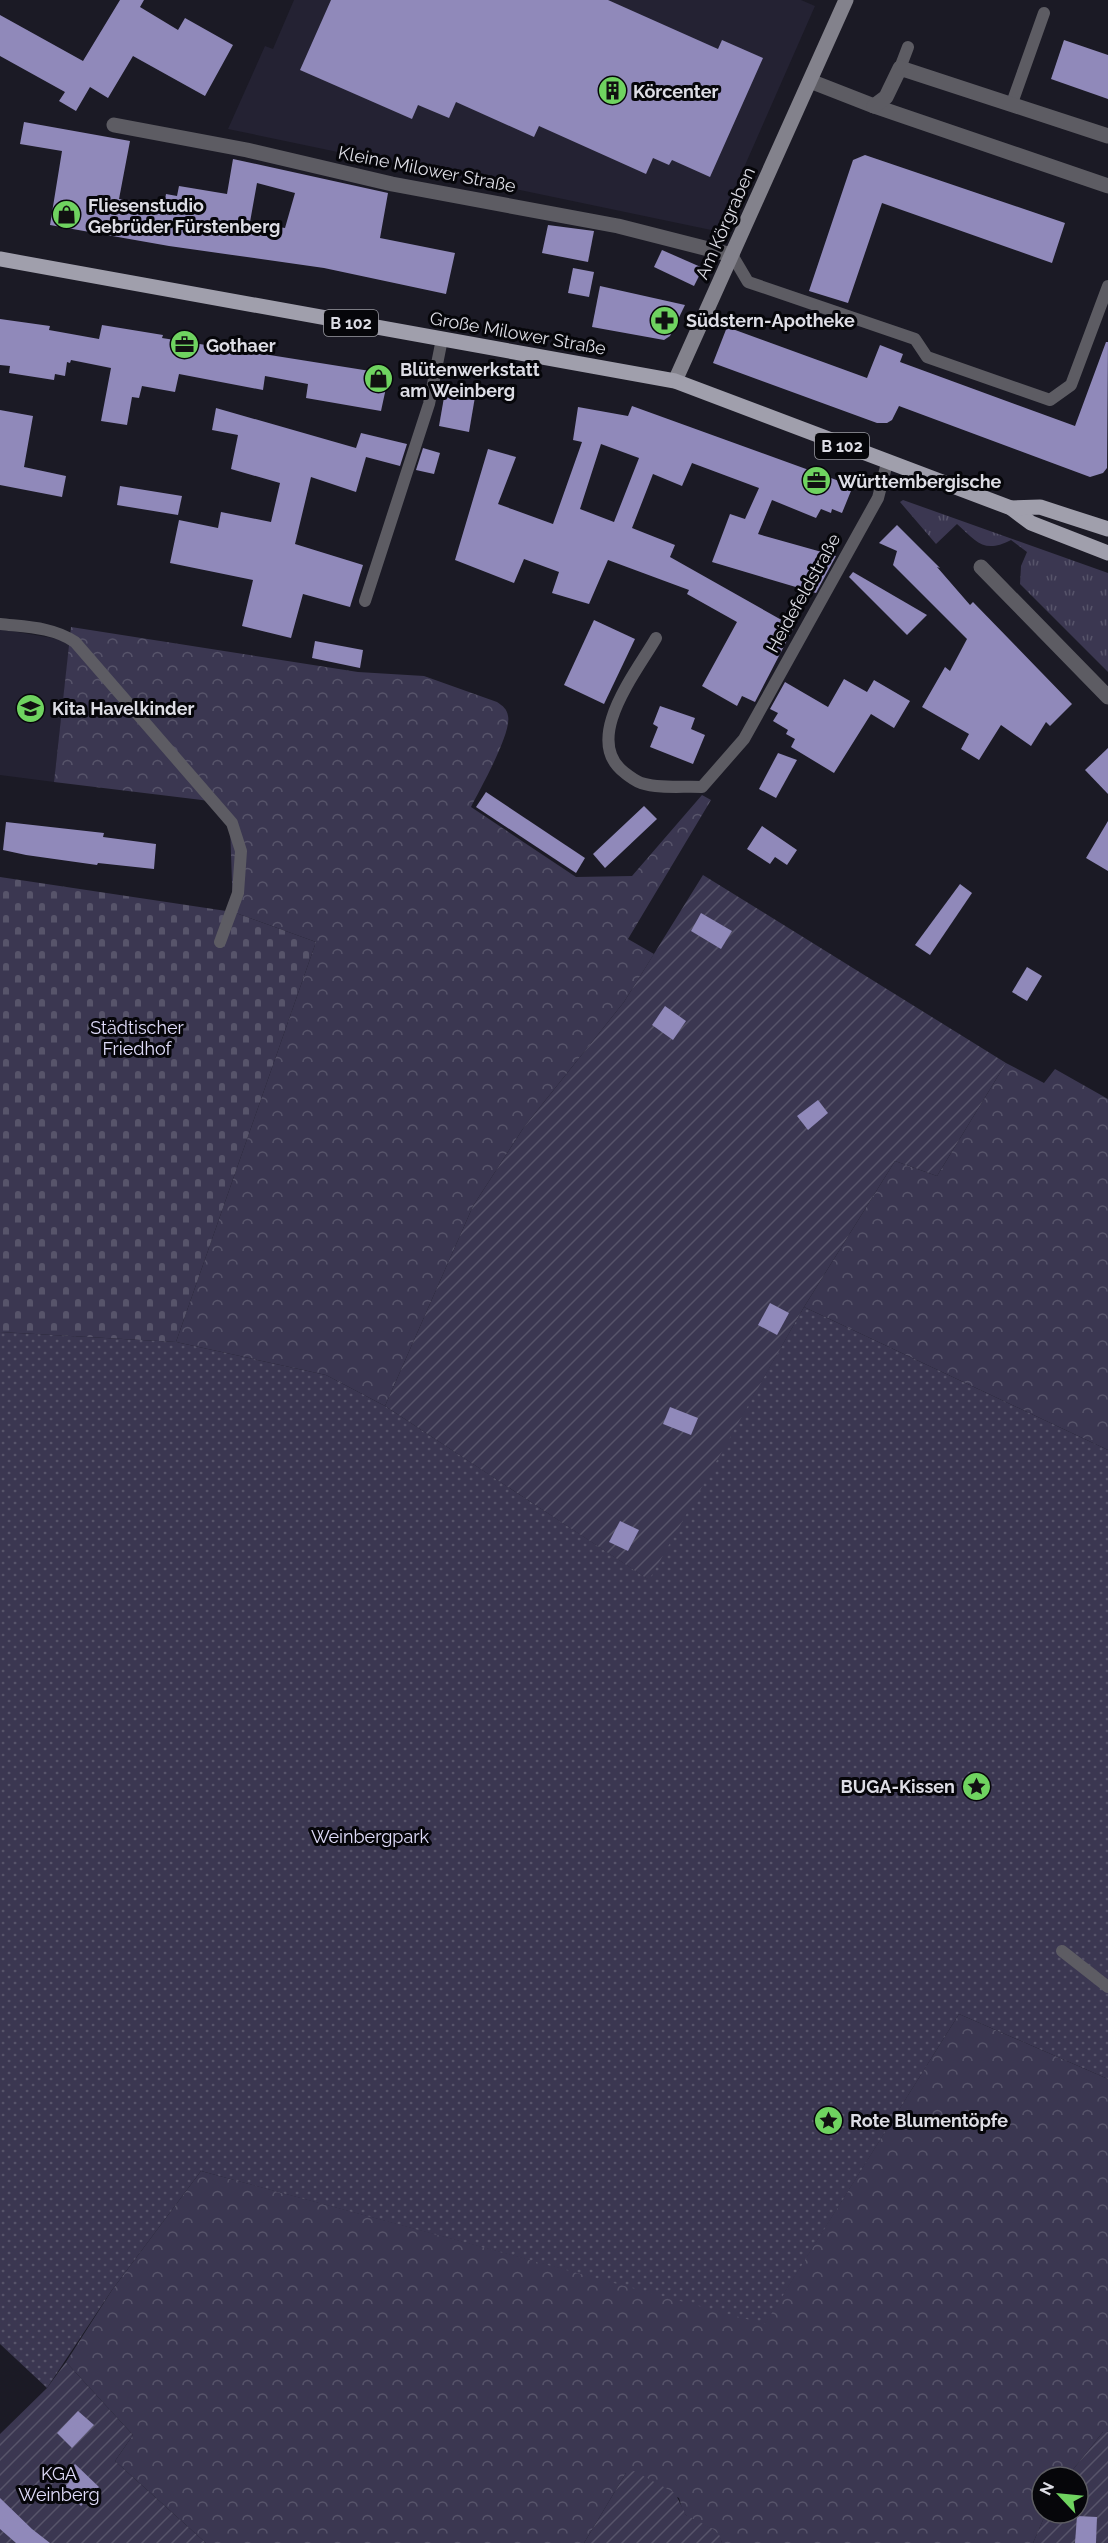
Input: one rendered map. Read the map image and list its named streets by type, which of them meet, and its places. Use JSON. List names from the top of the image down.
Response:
{
  "streets": {
    "main road": ["B 102", "Große Milower Straße"],
    "street": ["Kleine Milower Straße", "Am Körgraben"],
    "lane": ["Heidefeldstraße"]
  },
  "crossings": [
    ["Kleine Milower Straße", "Am Körgraben"],
    ["Am Körgraben", "Große Milower Straße"],
    ["Große Milower Straße", "Heidefeldstraße"]
  ],
  "parks": ["Städtischer Friedhof", "Weinbergpark", "KGA Weinberg"],
  "places": {
    "building": ["Körcenter"],
    "shop": ["Fliesenstudio Gebrüder Fürstenberg", "Blütenwerkstatt am Weinberg"],
    "pharmacy": ["Südstern-Apotheke"],
    "office": ["Gothaer", "Württembergische"],
    "school or university": ["Kita Havelkinder"],
    "place": ["BUGA-Kissen", "Rote Blumentöpfe"]
  },
  "north": "top left"
}
